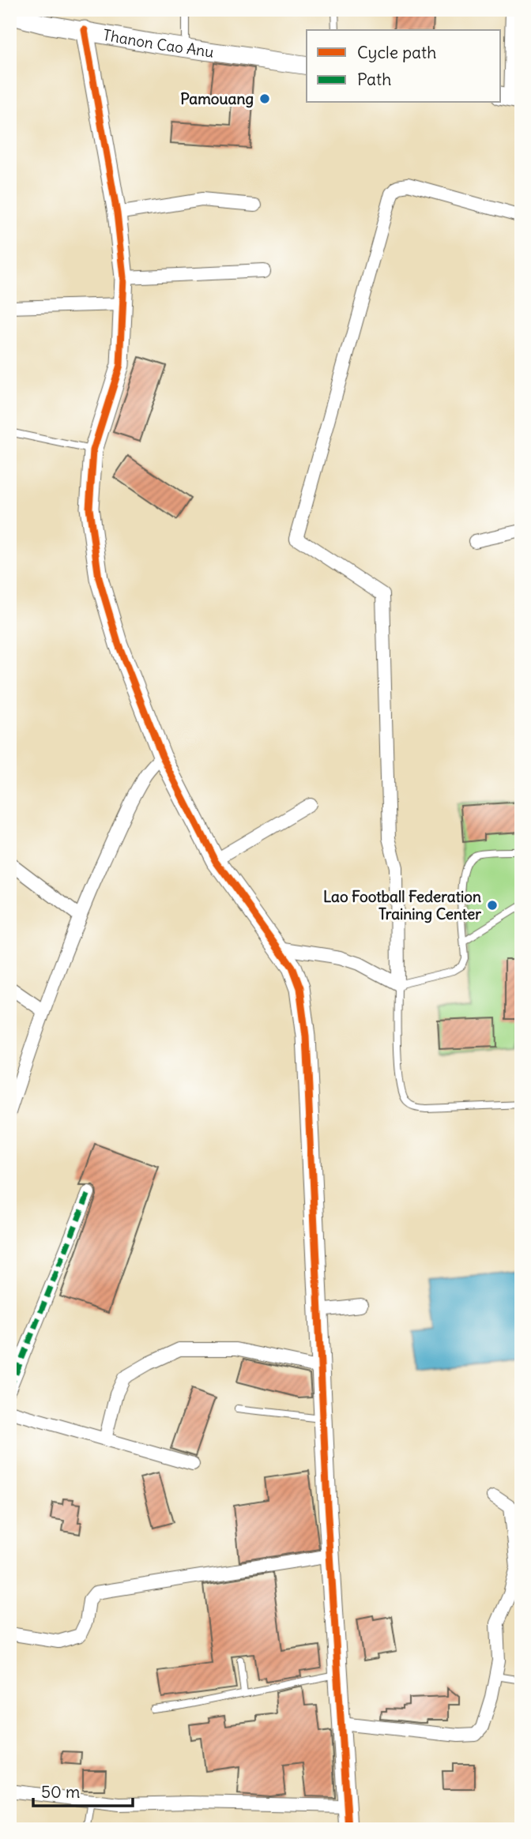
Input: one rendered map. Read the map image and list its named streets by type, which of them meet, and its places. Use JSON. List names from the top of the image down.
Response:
{
  "streets": {
    "street": ["Thanon Cao Anu"]
  },
  "places": ["Pamouang", "Lao Football Federation Training Center"],
  "legend": ["Cycle path", "Path"],
  "scale_bar": "50 m"
}
